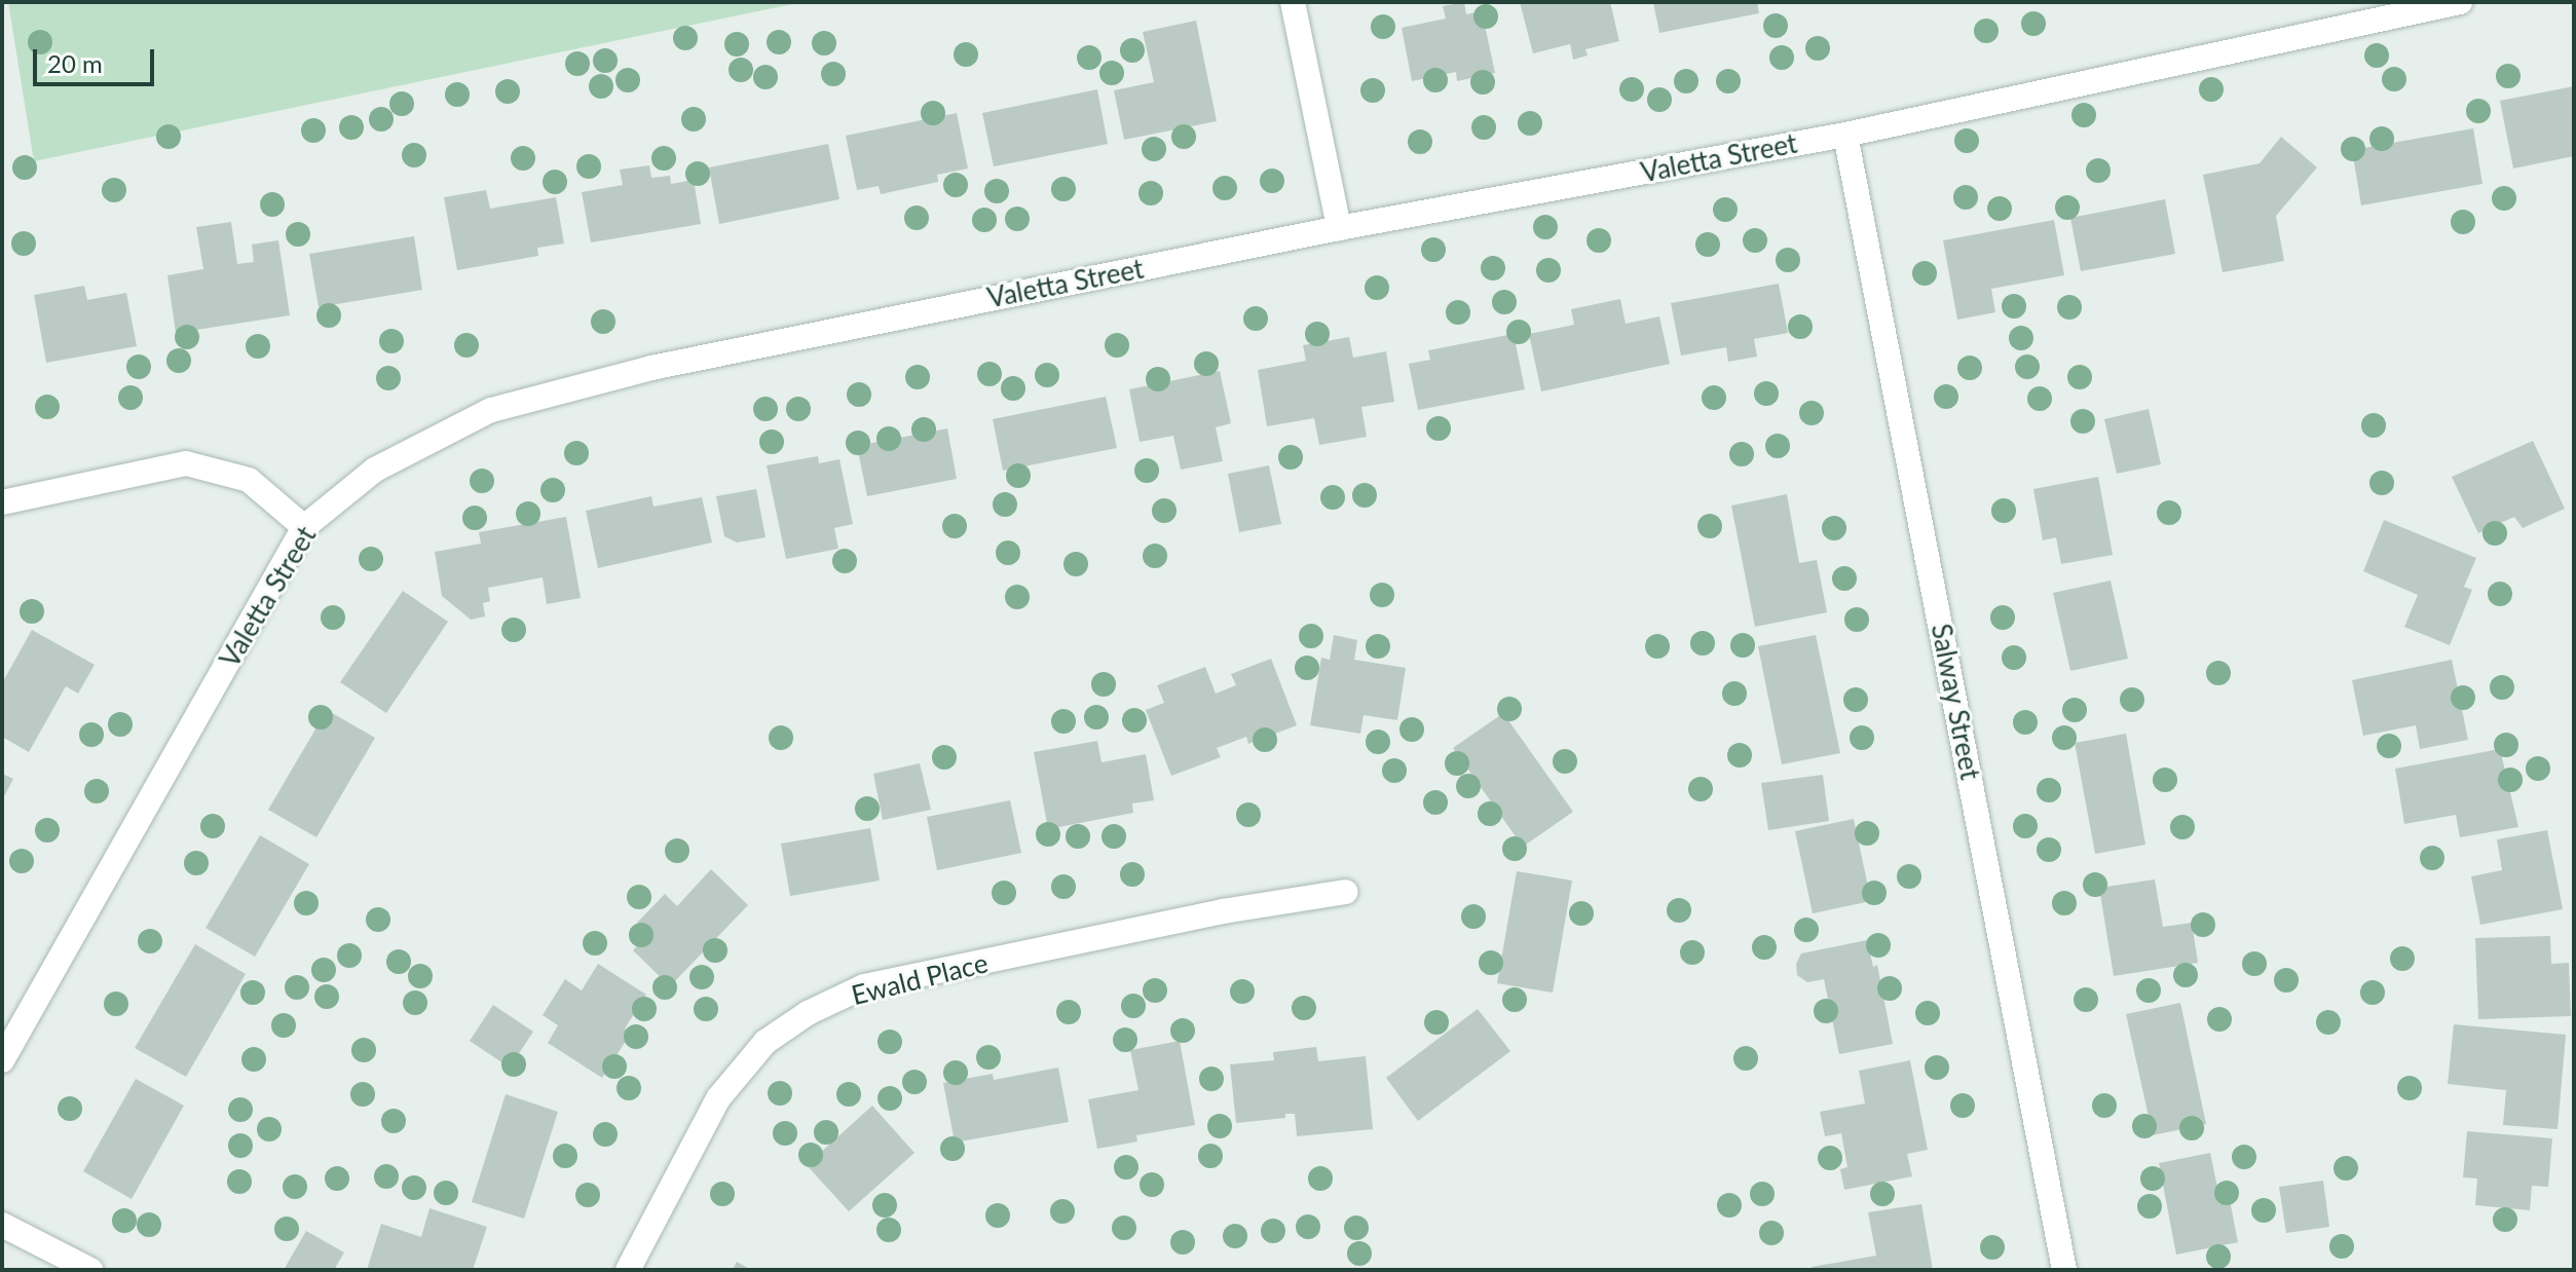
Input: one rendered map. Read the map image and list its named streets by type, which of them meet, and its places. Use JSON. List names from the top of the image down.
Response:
{
  "streets": {
    "street": ["Valetta Street", "Salway Street", "Ewald Place"]
  },
  "crossings": [
    ["Valetta Street", "Salway Street"]
  ],
  "scale_bar": "20 m"
}
